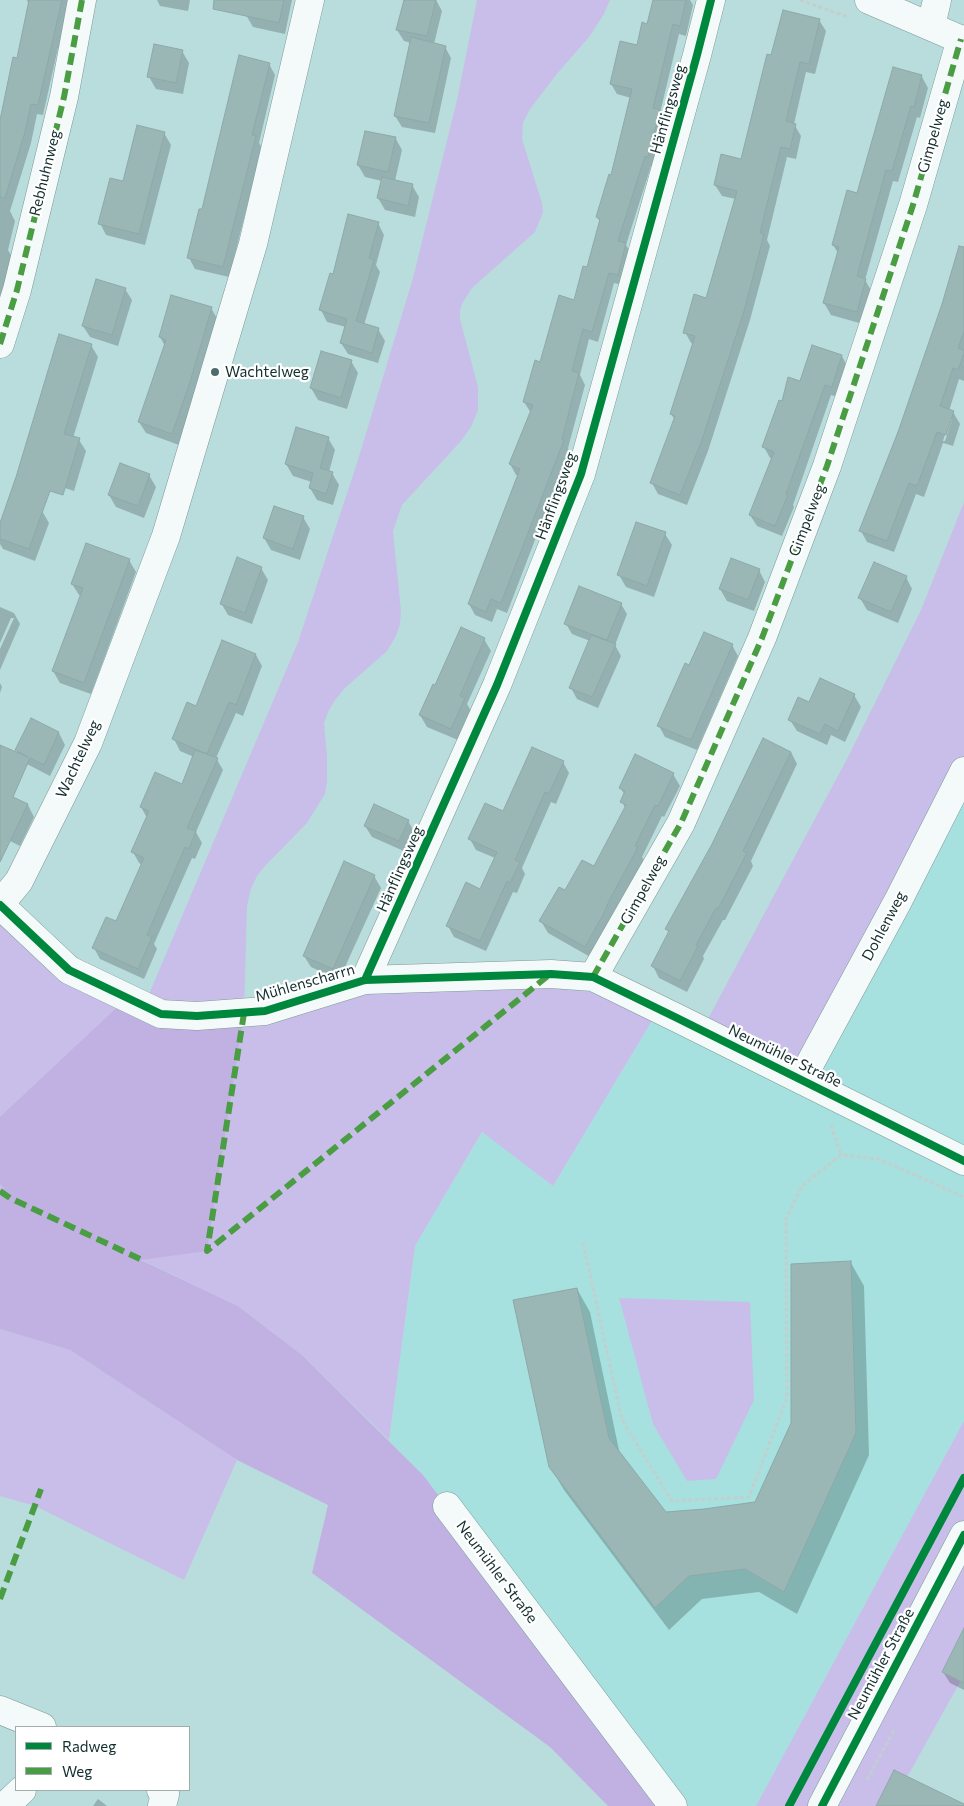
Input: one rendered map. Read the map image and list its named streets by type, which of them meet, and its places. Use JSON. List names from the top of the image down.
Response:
{
  "streets": {
    "street": [
      "Hänflingsweg",
      "Gimpelweg",
      "Rebhuhnweg",
      "Wachtelweg",
      "Dohlenweg",
      "Mühlenscharrn",
      "Neumühler Straße"
    ]
  },
  "crossings": [
    ["Hänflingsweg", "Mühlenscharrn"],
    ["Gimpelweg", "Mühlenscharrn"],
    ["Gimpelweg", "Neumühler Straße"],
    ["Wachtelweg", "Mühlenscharrn"],
    ["Dohlenweg", "Neumühler Straße"],
    ["Mühlenscharrn", "Neumühler Straße"]
  ],
  "places": ["Wachtelweg"],
  "legend": ["Radweg", "Weg"]
}
